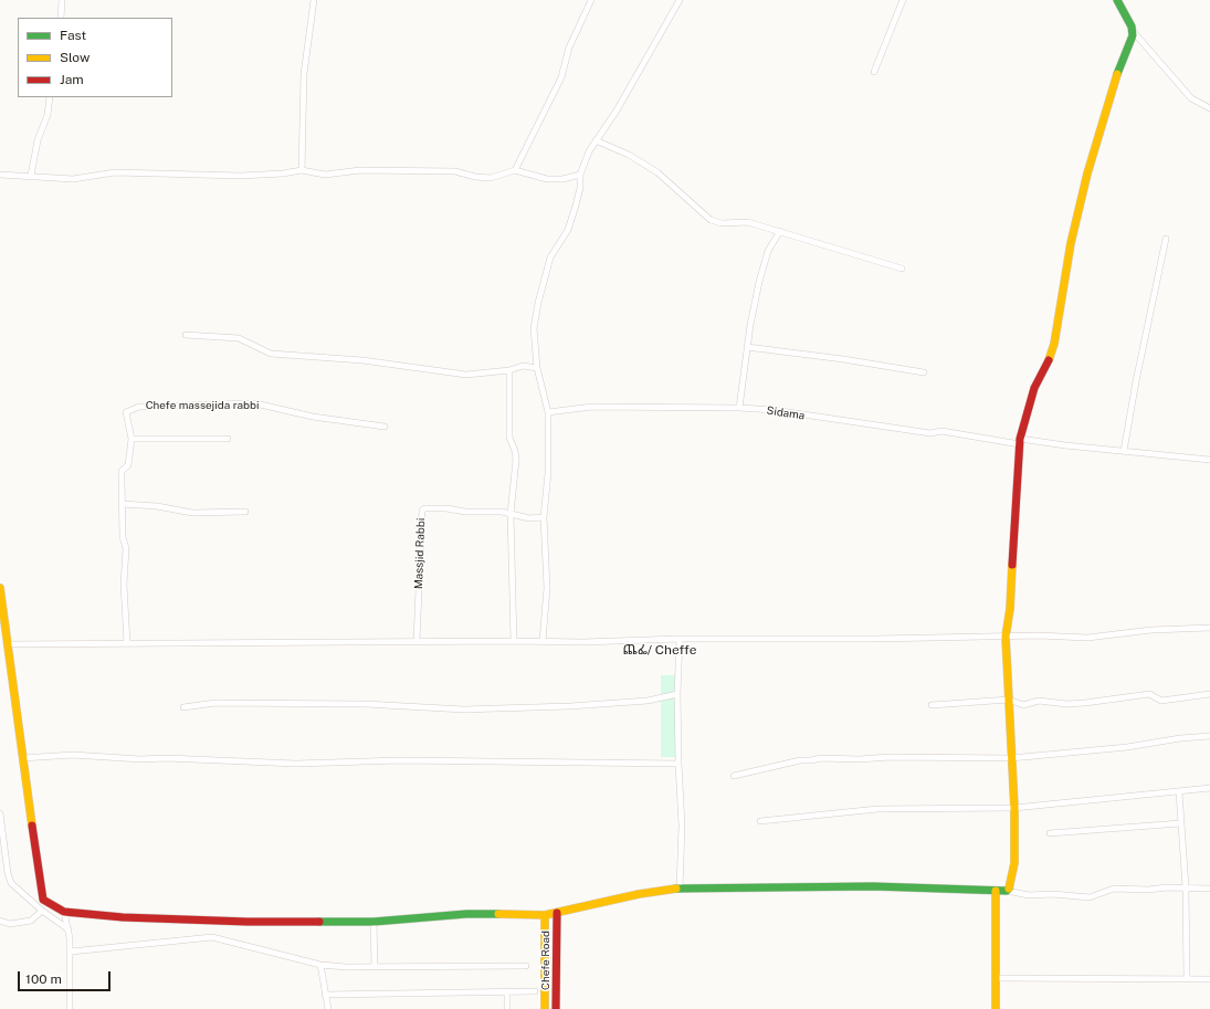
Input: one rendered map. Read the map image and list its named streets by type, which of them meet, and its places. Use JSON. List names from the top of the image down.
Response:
{
  "streets": {
    "street": [
      "Chefe massejida rabbi",
      "Sidama",
      "Massjid Rabbi",
      "Chefe Road"
    ]
  },
  "districts": ["ጨፌ/ Cheffe"],
  "legend": ["Fast", "Slow", "Jam"],
  "scale_bar": "100 m"
}
